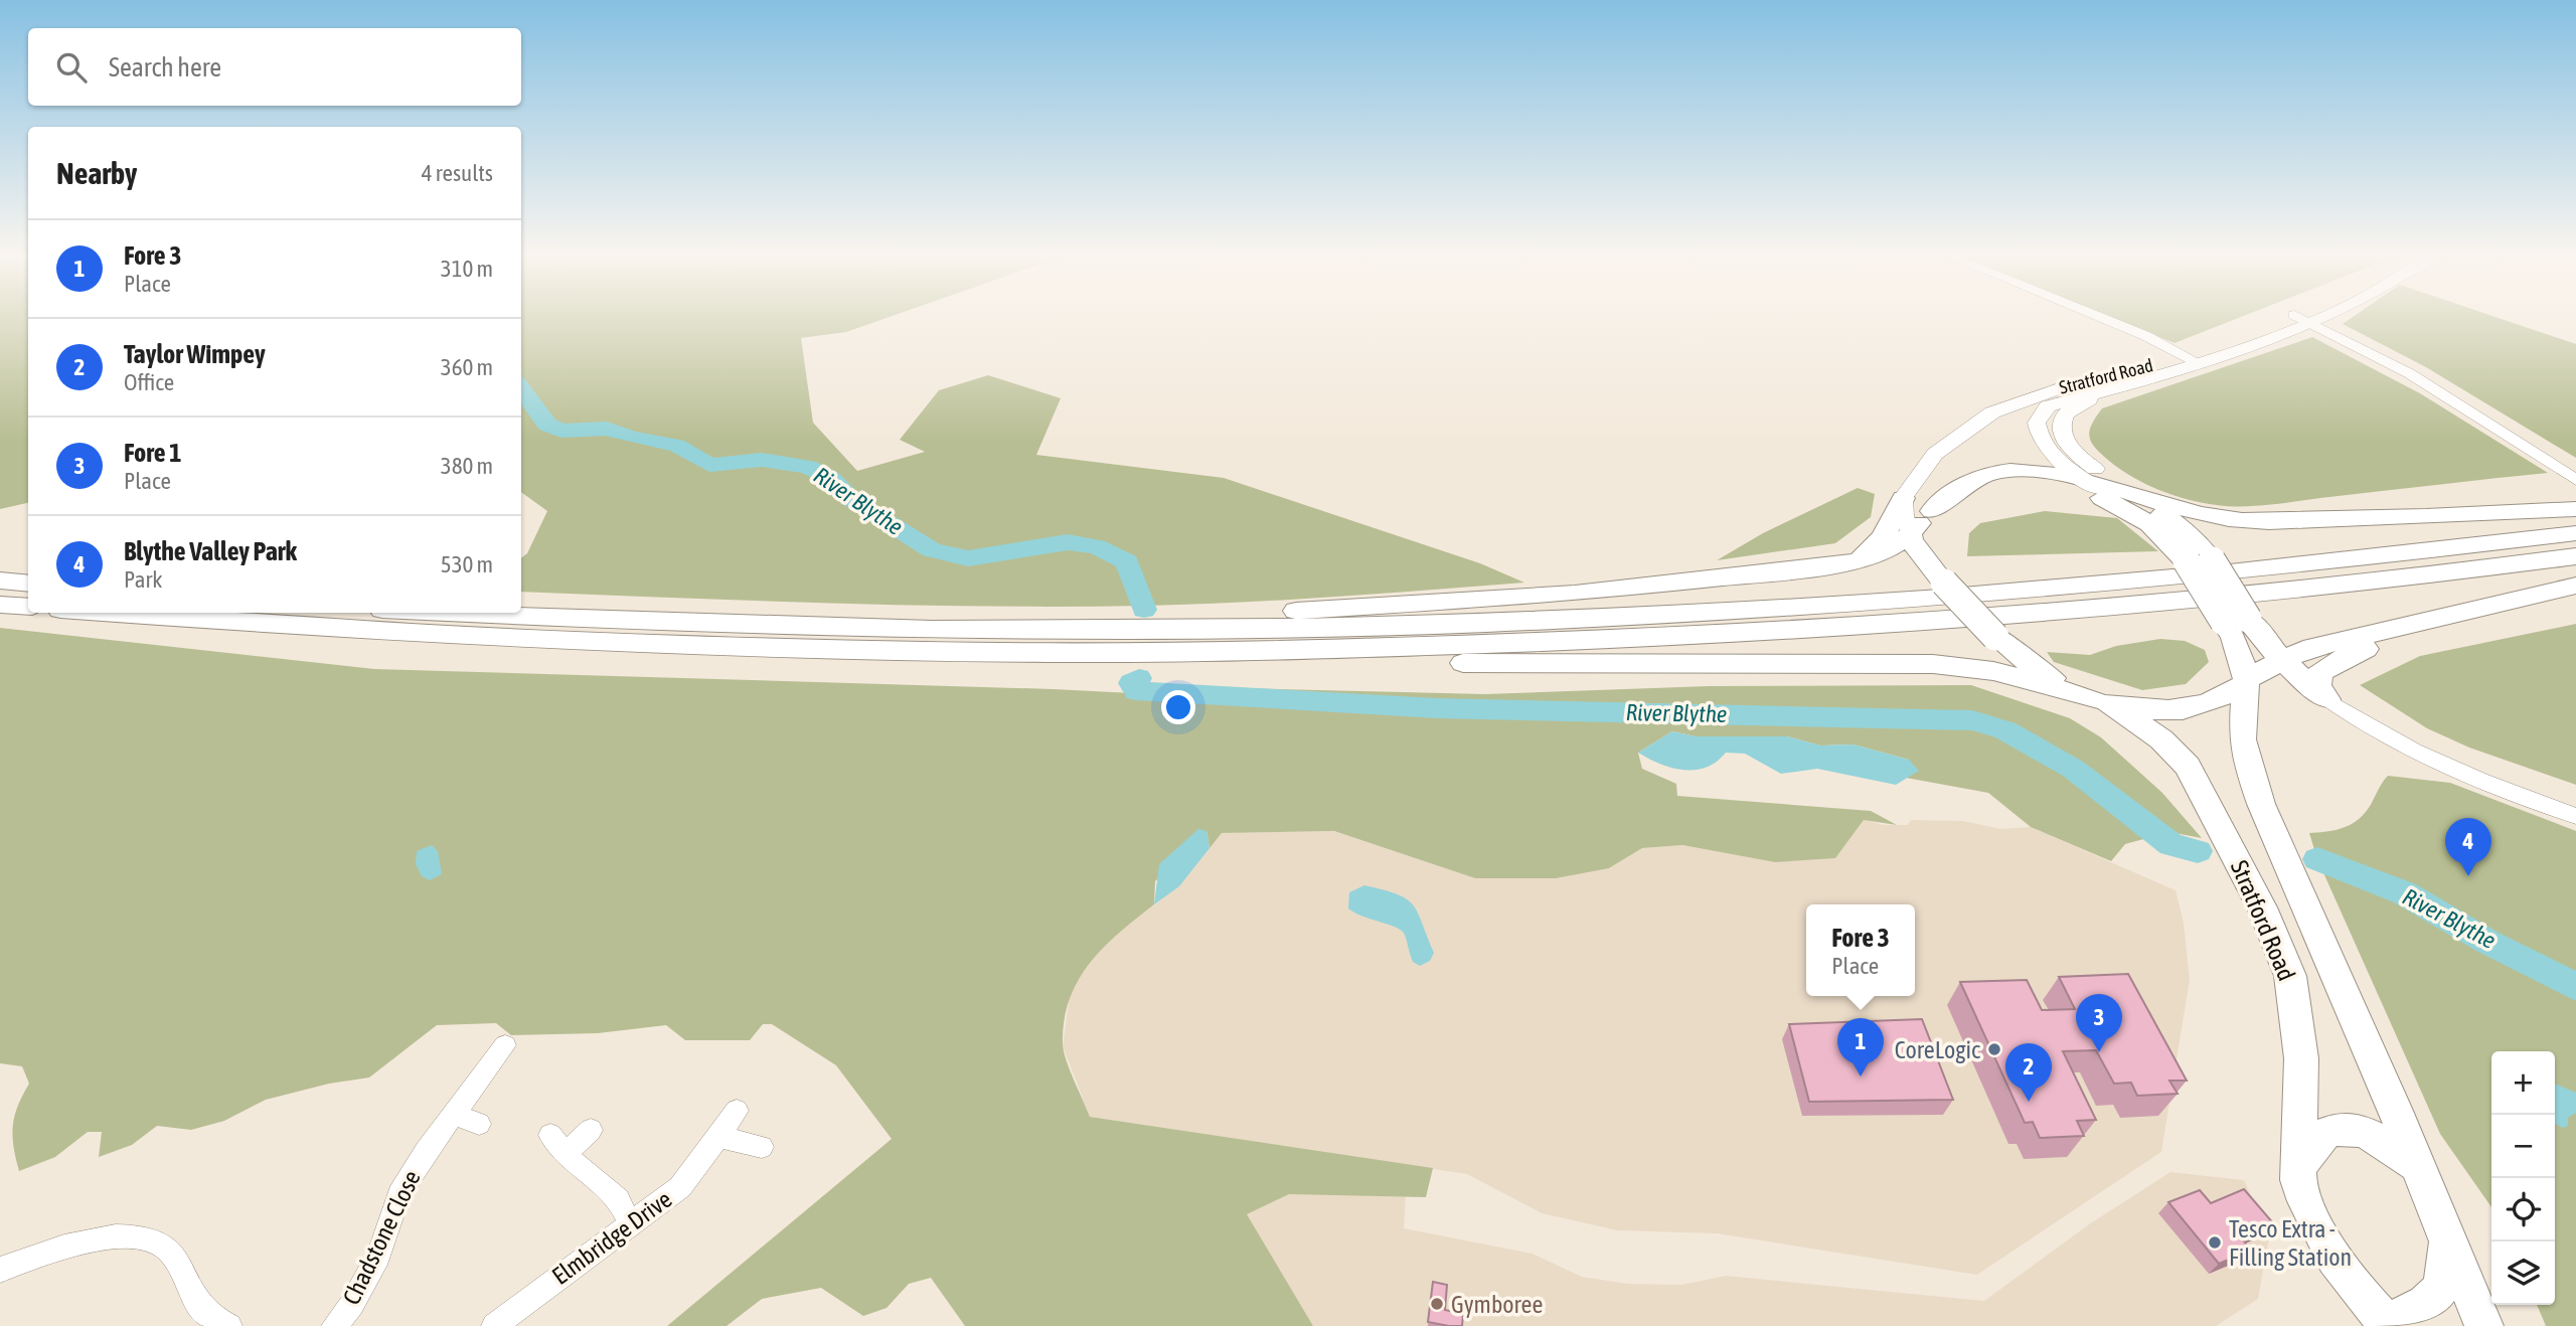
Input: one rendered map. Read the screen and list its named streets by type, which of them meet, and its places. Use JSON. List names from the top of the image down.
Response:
{
  "streets": {
    "highway": ["Stratford Road"],
    "street": ["Chadstone Close", "Elmbridge Drive"]
  },
  "water": ["River Blythe"],
  "places": ["CoreLogic", "Tesco Extra - Filling Station", "Gymboree"],
  "page": {
    "search": "Search here",
    "heading": ["Nearby", "4 results"],
    "list": [
      {
        "mark": "1",
        "name": "Fore 3",
        "note": "Place",
        "value": "310 m"
      },
      {
        "mark": "2",
        "name": "Taylor Wimpey",
        "note": "Office",
        "value": "360 m"
      },
      {
        "mark": "3",
        "name": "Fore 1",
        "note": "Place",
        "value": "380 m"
      },
      {
        "mark": "4",
        "name": "Blythe Valley Park",
        "note": "Park",
        "value": "530 m"
      }
    ],
    "pins": [
      "4",
      "3",
      "1",
      "2"
    ],
    "popup": ["Fore 3", "Place"],
    "map_buttons": ["+", "−"]
  }
}
